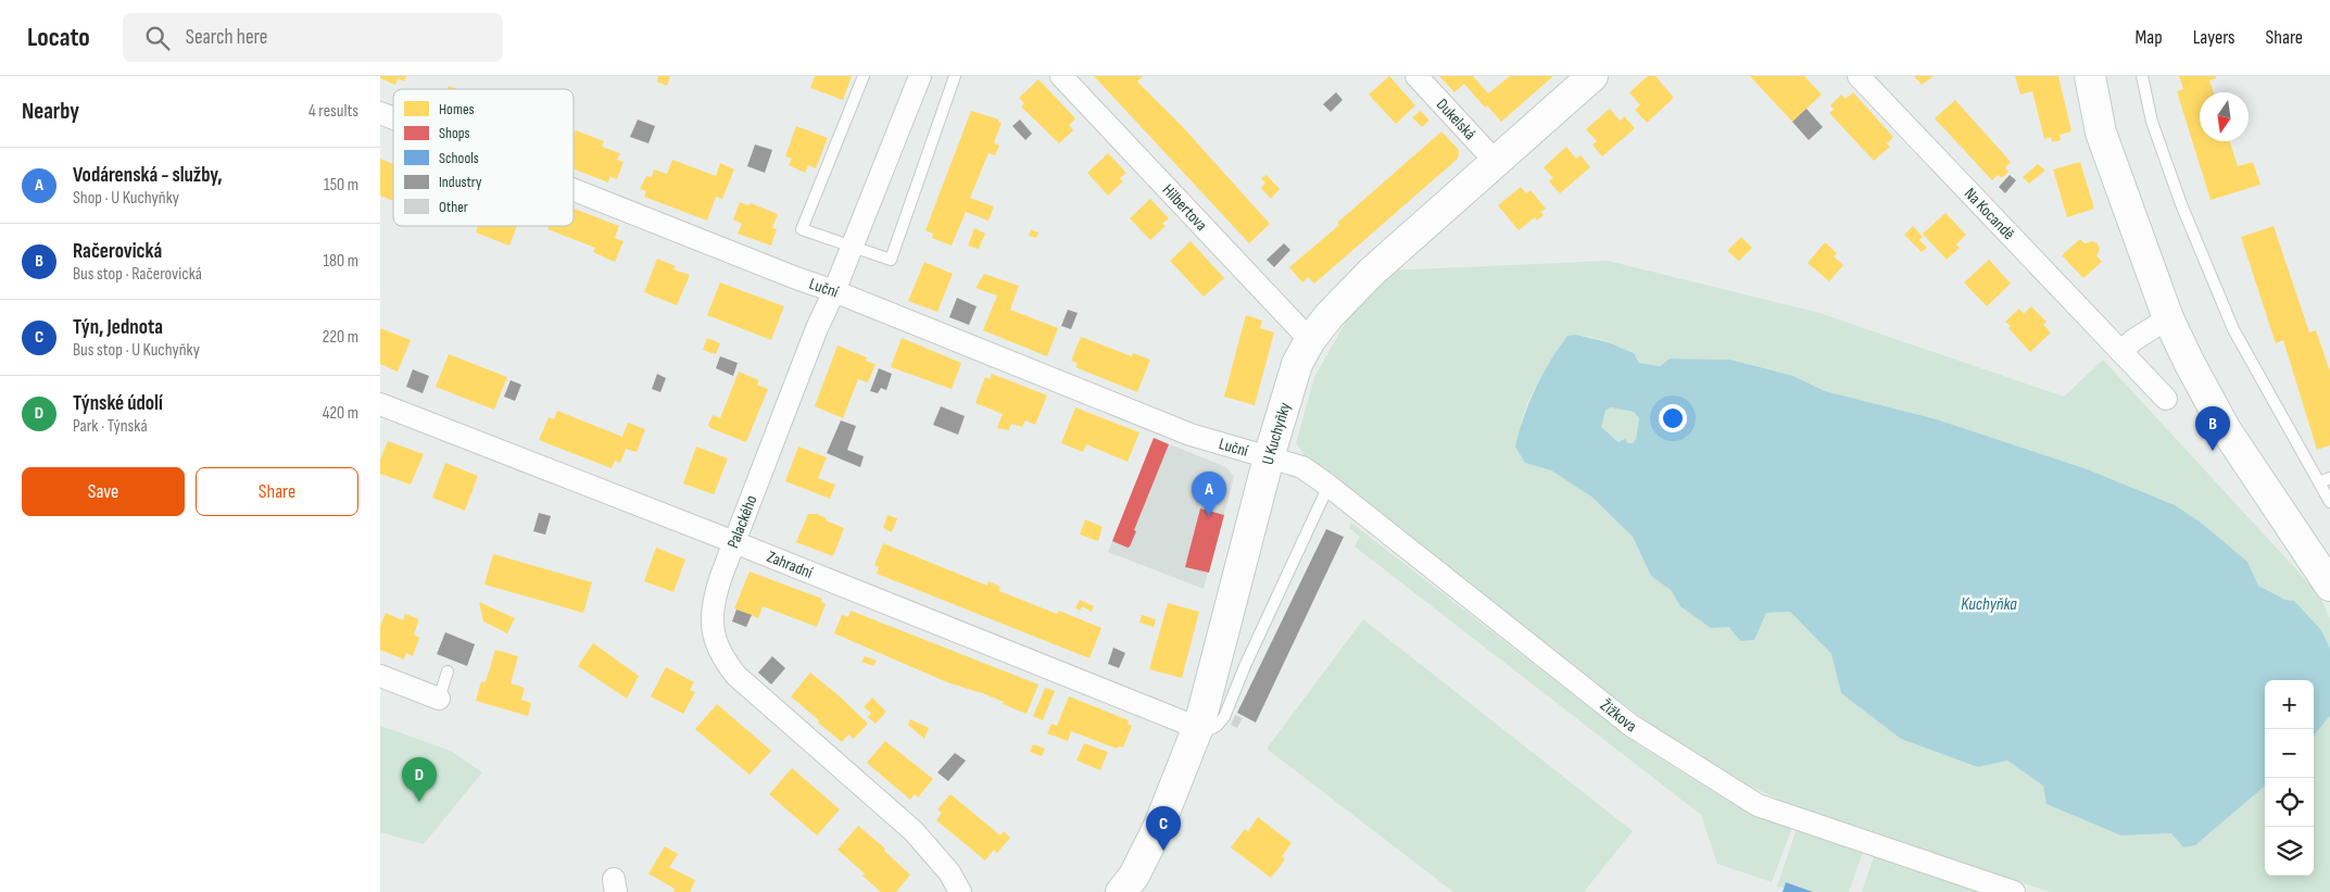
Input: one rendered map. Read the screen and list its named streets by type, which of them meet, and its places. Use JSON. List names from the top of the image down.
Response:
{
  "streets": {
    "street": [
      "Dukelská",
      "Hilbertova",
      "Na Kocandě",
      "Luční",
      "U Kuchyňky",
      "Palackého",
      "Zahradní",
      "Žižkova"
    ]
  },
  "crossings": [
    ["Dukelská", "U Kuchyňky"],
    ["Hilbertova", "U Kuchyňky"],
    ["Luční", "U Kuchyňky"],
    ["Luční", "Palackého"],
    ["Luční", "Žižkova"],
    ["U Kuchyňky", "Zahradní"],
    ["U Kuchyňky", "Žižkova"],
    ["Palackého", "Zahradní"]
  ],
  "water": ["Kuchyňka"],
  "legend": [
    "Homes",
    "Shops",
    "Schools",
    "Industry",
    "Other"
  ],
  "north": "bottom",
  "page": {
    "header": "Locato",
    "search": "Search here",
    "nav": ["Map", "Layers", "Share"],
    "heading": ["Nearby", "4 results"],
    "list": [
      {
        "mark": "A",
        "name": "Vodárenská - služby,",
        "note": "Shop · U Kuchyňky",
        "value": "150 m"
      },
      {
        "mark": "B",
        "name": "Račerovická",
        "note": "Bus stop · Račerovická",
        "value": "180 m"
      },
      {
        "mark": "C",
        "name": "Týn, Jednota",
        "note": "Bus stop · U Kuchyňky",
        "value": "220 m"
      },
      {
        "mark": "D",
        "name": "Týnské údolí",
        "note": "Park · Týnská",
        "value": "420 m"
      }
    ],
    "pins": [
      "B",
      "A",
      "D",
      "C"
    ],
    "buttons": ["Save", "Share"],
    "map_buttons": ["+", "−"]
  }
}
